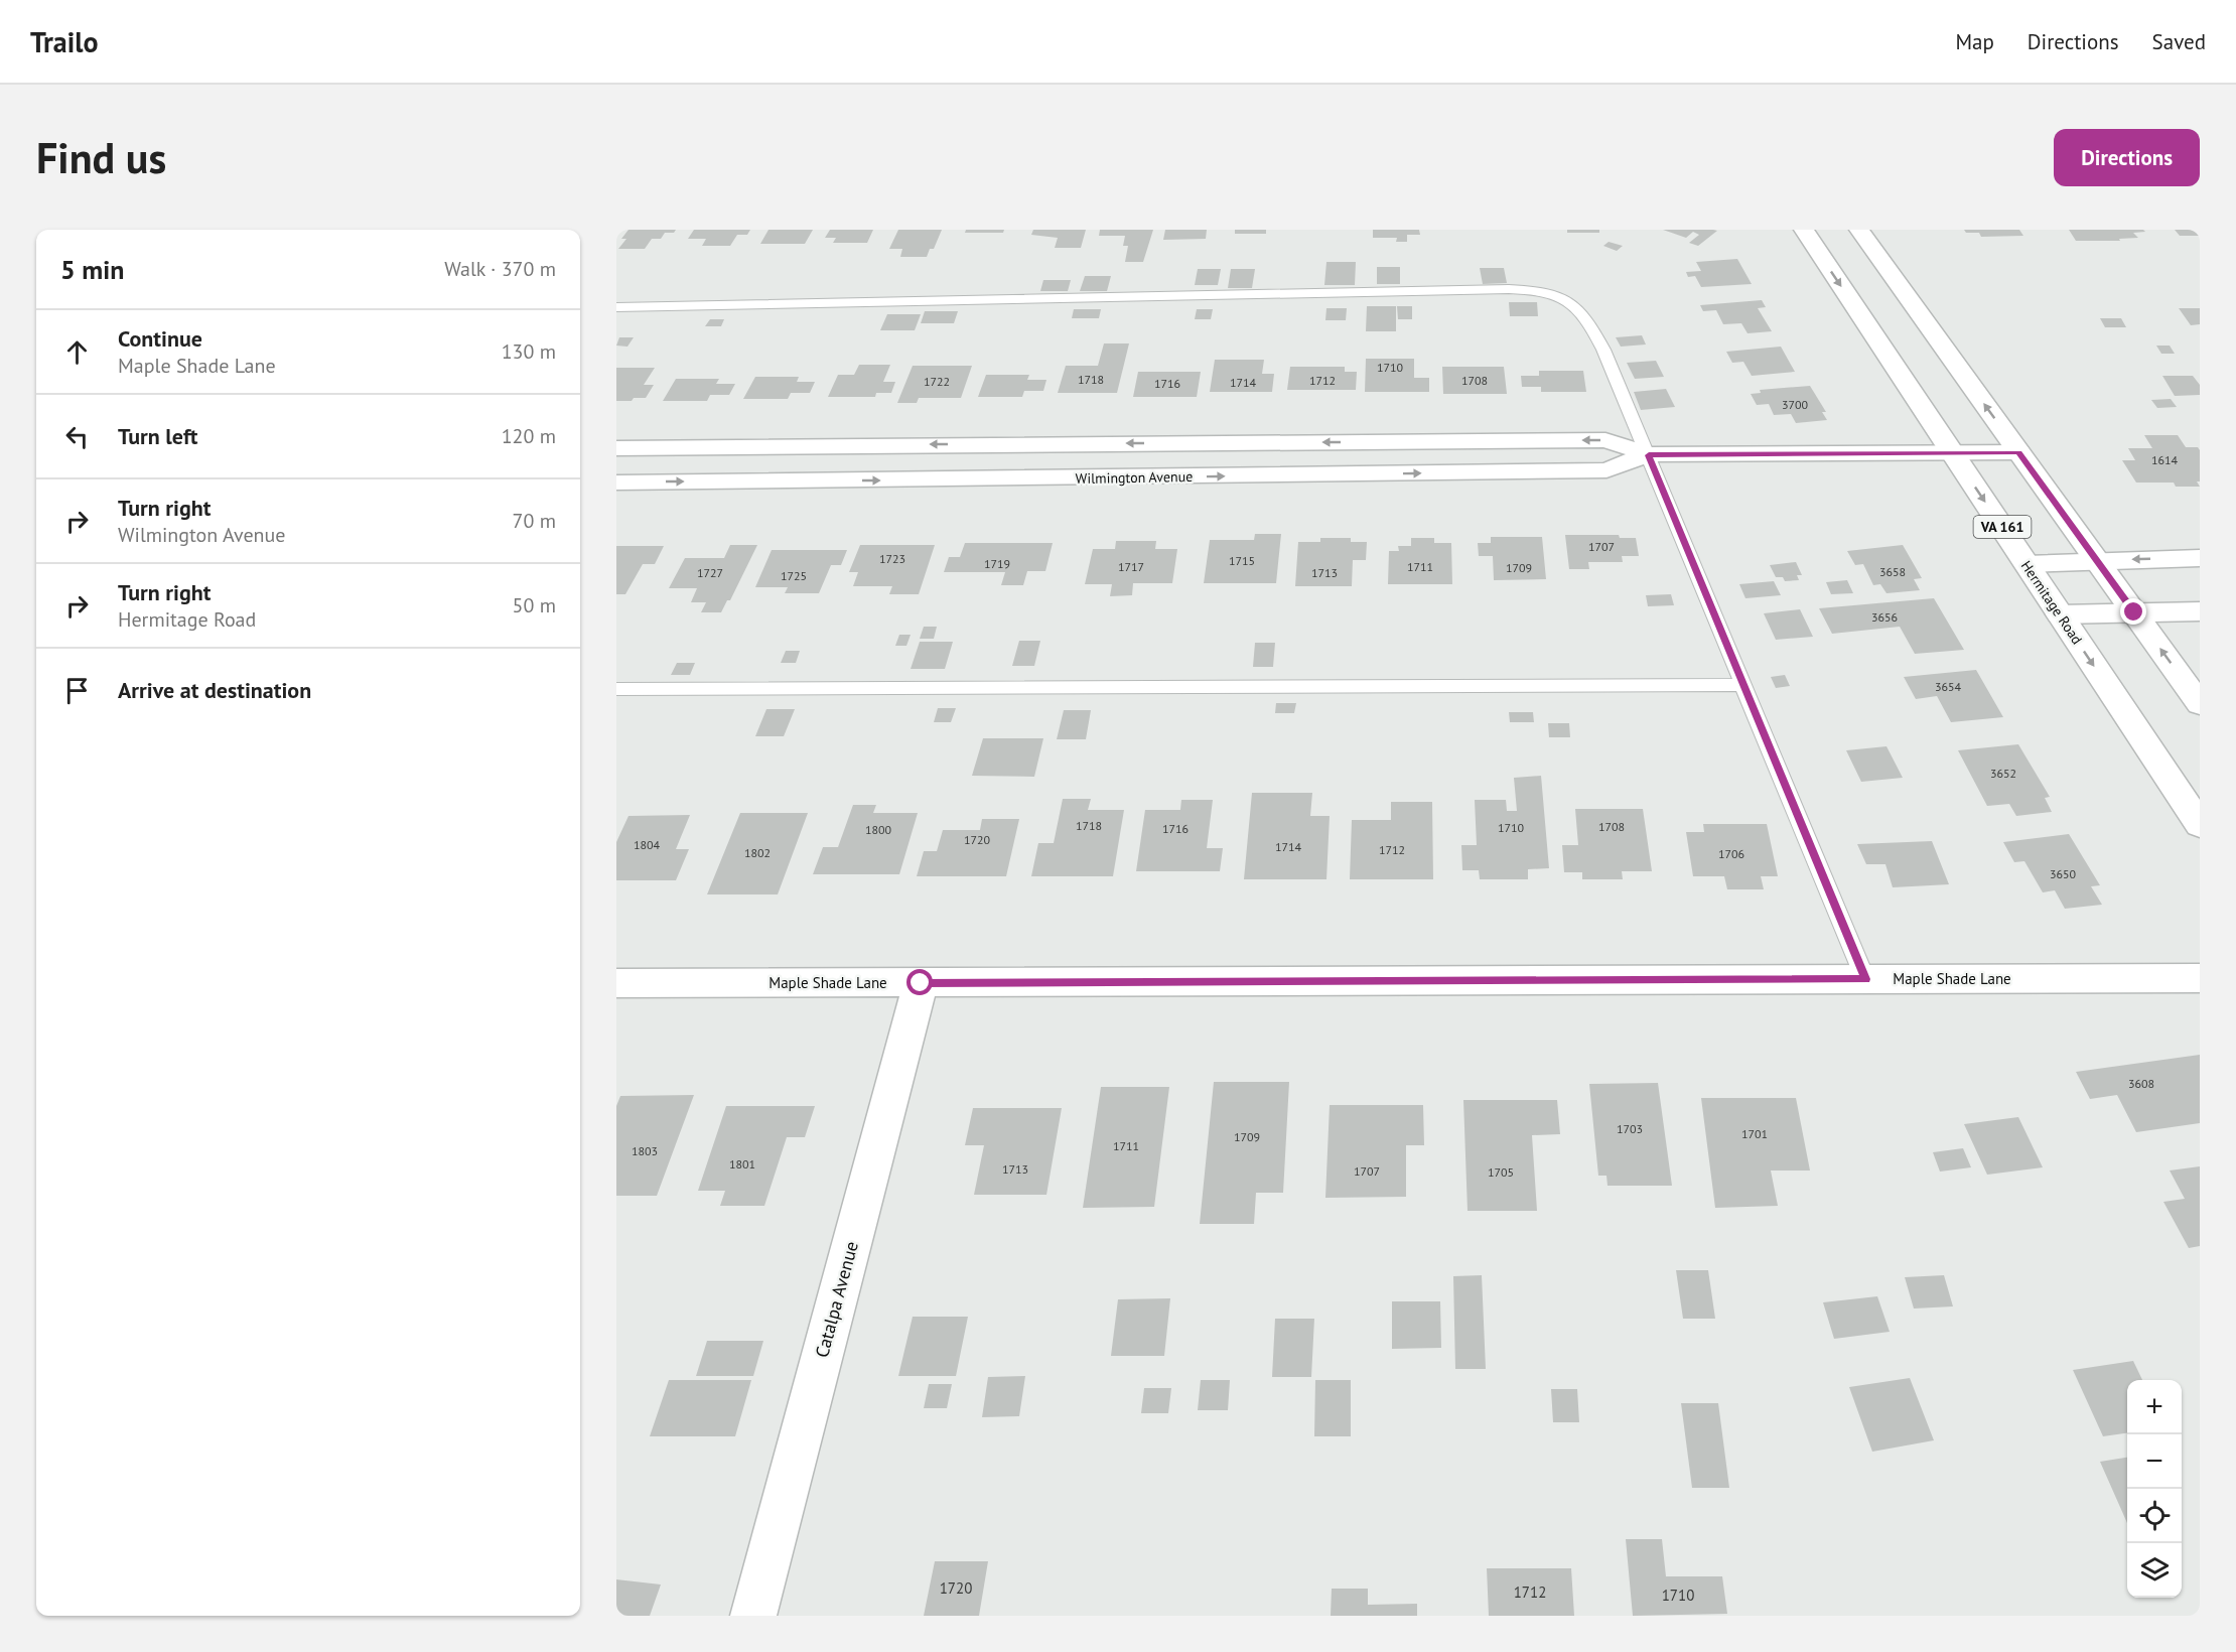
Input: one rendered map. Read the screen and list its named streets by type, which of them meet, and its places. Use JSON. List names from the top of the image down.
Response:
{
  "streets": {
    "street": [
      "Wilmington Avenue",
      "VA 161",
      "Hermitage Road",
      "Maple Shade Lane",
      "Catalpa Avenue"
    ]
  },
  "crossings": [
    ["Wilmington Avenue", "Hermitage Road"],
    ["Maple Shade Lane", "Catalpa Avenue"]
  ],
  "house_numbers": [
    "1710",
    "1718",
    "1712",
    "1708",
    "1722",
    "1714",
    "1716",
    "3700",
    "1614",
    "1707",
    "1723",
    "1715",
    "1719",
    "1717",
    "1711",
    "1709",
    "3658",
    "1727",
    "1713",
    "1725",
    "3656",
    "3654",
    "3652",
    "1718",
    "1708",
    "1710",
    "1716",
    "1800",
    "1720",
    "1804",
    "1714",
    "1712",
    "1802",
    "1706",
    "3650",
    "3608",
    "1703",
    "1701",
    "1709",
    "1711",
    "1803",
    "1801",
    "1713",
    "1707",
    "1705",
    "1720",
    "1712",
    "1710"
  ],
  "page": {
    "header": "Trailo",
    "nav": ["Map", "Directions", "Saved"],
    "buttons": "Directions",
    "title": "Find us",
    "heading": ["5 min", "Walk · 370 m"],
    "list": [
      ["Continue", "Maple Shade Lane", "130 m"],
      ["Turn left", "120 m"],
      ["Turn right", "Wilmington Avenue", "70 m"],
      ["Turn right", "Hermitage Road", "50 m"],
      "Arrive at destination"
    ],
    "map_buttons": ["+", "−"]
  }
}
